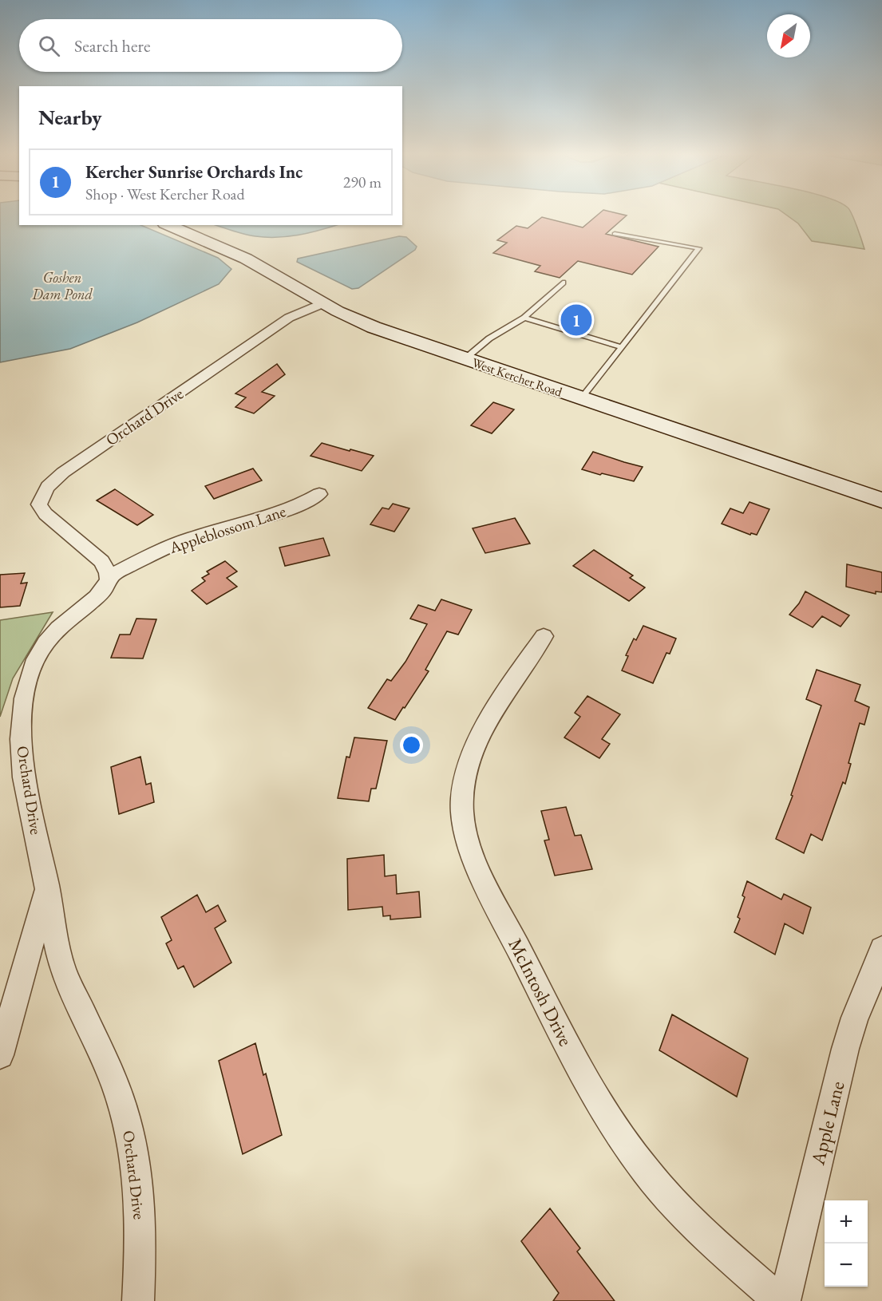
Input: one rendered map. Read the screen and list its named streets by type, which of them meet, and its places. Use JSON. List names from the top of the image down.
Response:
{
  "streets": {
    "main road": ["West Kercher Road"],
    "street": [
      "Orchard Drive",
      "Appleblossom Lane",
      "McIntosh Drive",
      "Apple Lane"
    ]
  },
  "crossings": [
    ["West Kercher Road", "Orchard Drive"],
    ["Orchard Drive", "Appleblossom Lane"]
  ],
  "water": ["Goshen Dam Pond"],
  "north": "bottom left",
  "page": {
    "search": "Search here",
    "heading": "Nearby",
    "list": [
      {
        "mark": "1",
        "name": "Kercher Sunrise Orchards Inc",
        "note": "Shop · West Kercher Road",
        "value": "290 m"
      }
    ],
    "pins": "1",
    "map_buttons": ["+", "−"]
  }
}
